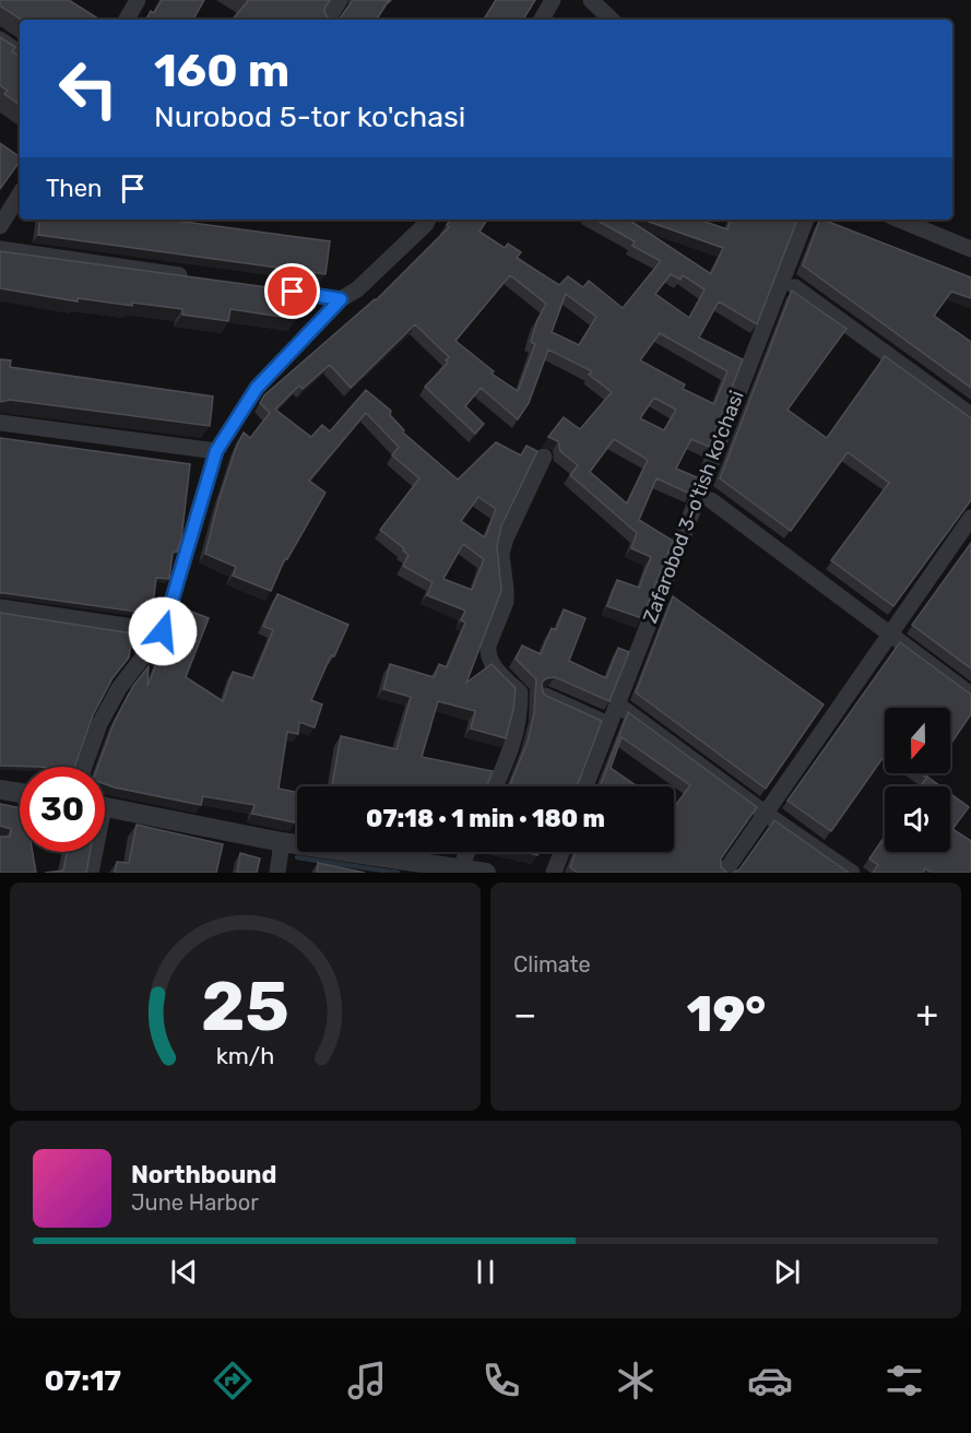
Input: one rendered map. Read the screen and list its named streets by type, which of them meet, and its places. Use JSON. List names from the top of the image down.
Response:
{
  "streets": {
    "street": ["Zafarobod 3-o'tish ko'chasi"]
  },
  "north": "bottom",
  "page": {
    "turn": ["160 m", "Nurobod 5-tor ko'chasi"],
    "then": "Then",
    "limit": "30",
    "trip": "07:18 · 1 min · 180 m",
    "tile": "Climate",
    "heat": ["−", "19°", "+"],
    "song": ["Northbound", "June Harbor"],
    "tabs": "07:17",
    "gauge": ["25", "km/h"]
  }
}
